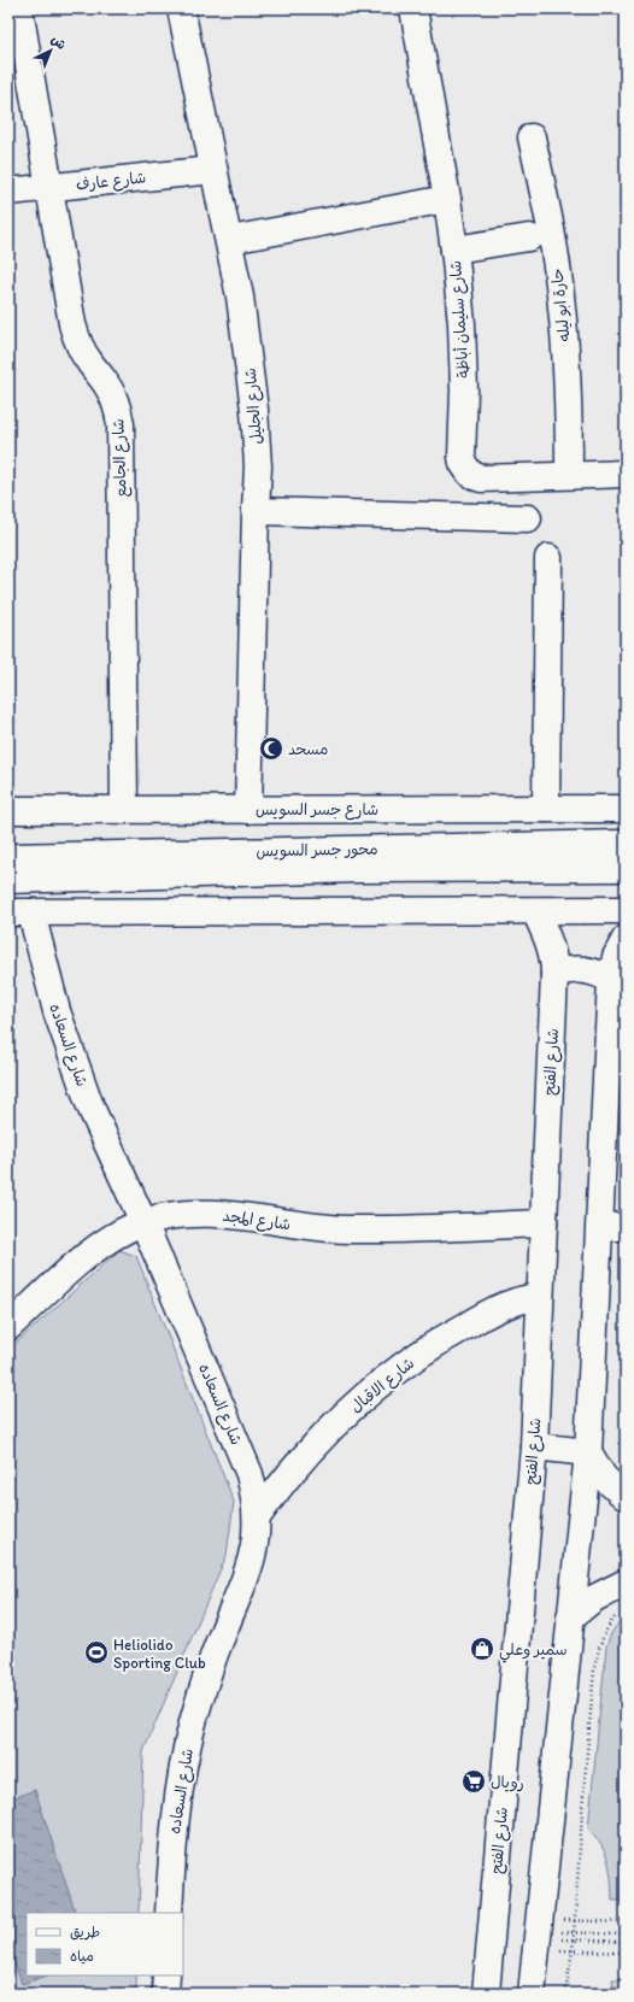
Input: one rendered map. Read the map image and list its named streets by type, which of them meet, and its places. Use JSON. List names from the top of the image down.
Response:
{
  "streets": {
    "street": [
      "شارع عارف",
      "حارة ابو ليله",
      "شارع سليمان أباظة",
      "شارع الجليل",
      "شارع الجامع",
      "شارع جسر السويس",
      "محور جسر السويس",
      "شارع السعاده",
      "شارع الفتح",
      "شارع المجد",
      "شارع الاقبال"
    ]
  },
  "crossings": [
    ["شارع عارف", "شارع الجليل"],
    ["شارع عارف", "شارع الجامع"],
    ["حارة ابو ليله", "شارع سليمان أباظة"],
    ["شارع الجليل", "شارع جسر السويس"],
    ["شارع الجامع", "شارع جسر السويس"],
    ["شارع السعاده", "شارع المجد"],
    ["شارع السعاده", "شارع الاقبال"],
    ["شارع الفتح", "شارع المجد"],
    ["شارع الفتح", "شارع الاقبال"]
  ],
  "places": {
    "mosque": ["مسحد"],
    "shop": ["سمير وعلي"],
    "sports": ["Heliolido Sporting Club"],
    "supermarket": ["رويال"]
  },
  "legend": ["طريق", "مياه"],
  "north": "top right"
}
